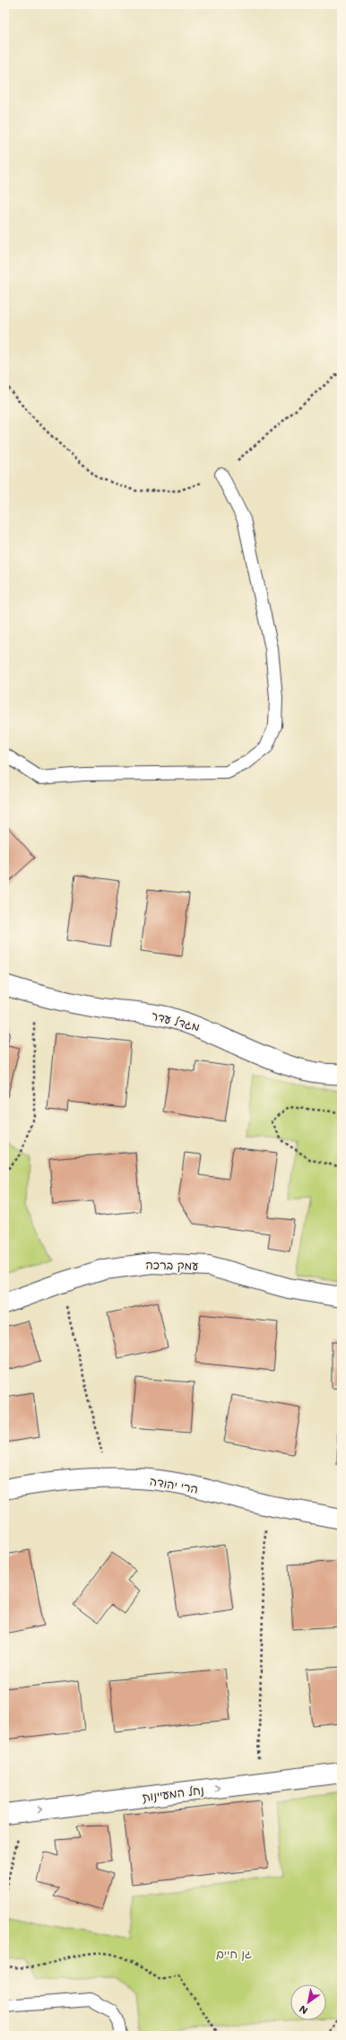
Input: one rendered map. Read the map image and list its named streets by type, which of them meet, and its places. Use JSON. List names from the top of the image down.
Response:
{
  "streets": {
    "street": [
      "מגדל עדר",
      "עמק ברכה",
      "הרי יהודה",
      "נחל המעיינות"
    ]
  },
  "one_way": ["נחל המעיינות"],
  "parks": ["גן חיים"],
  "north": "bottom left"
}
